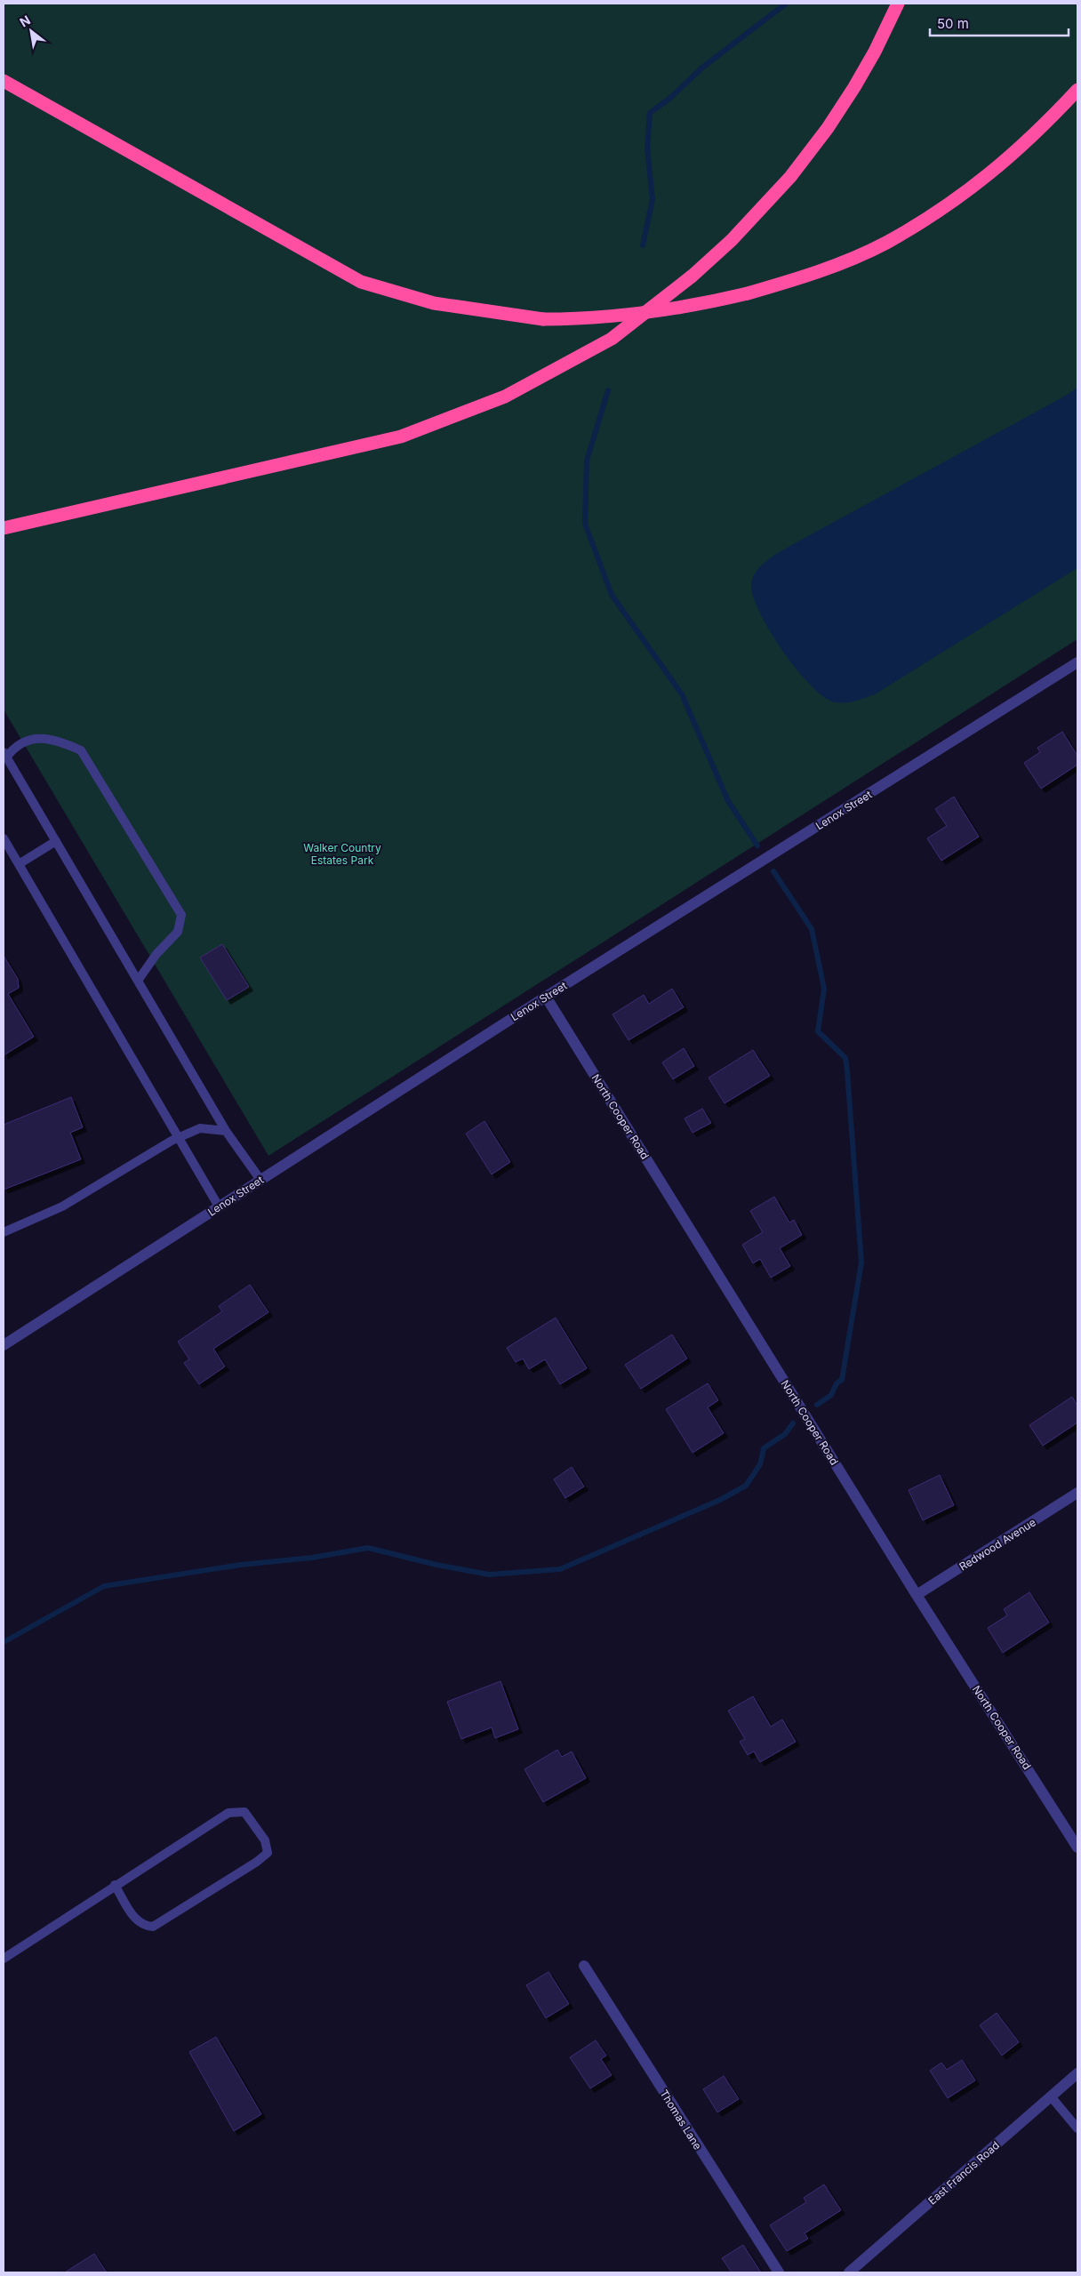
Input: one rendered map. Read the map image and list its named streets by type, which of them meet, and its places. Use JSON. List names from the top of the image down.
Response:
{
  "streets": {
    "street": [
      "Lenox Street",
      "North Cooper Road",
      "Redwood Avenue",
      "Thomas Lane",
      "East Francis Road"
    ]
  },
  "crossings": [
    ["Lenox Street", "North Cooper Road"],
    ["North Cooper Road", "Redwood Avenue"]
  ],
  "parks": ["Walker Country Estates Park"],
  "scale_bar": "50 m",
  "north": "top left"
}
